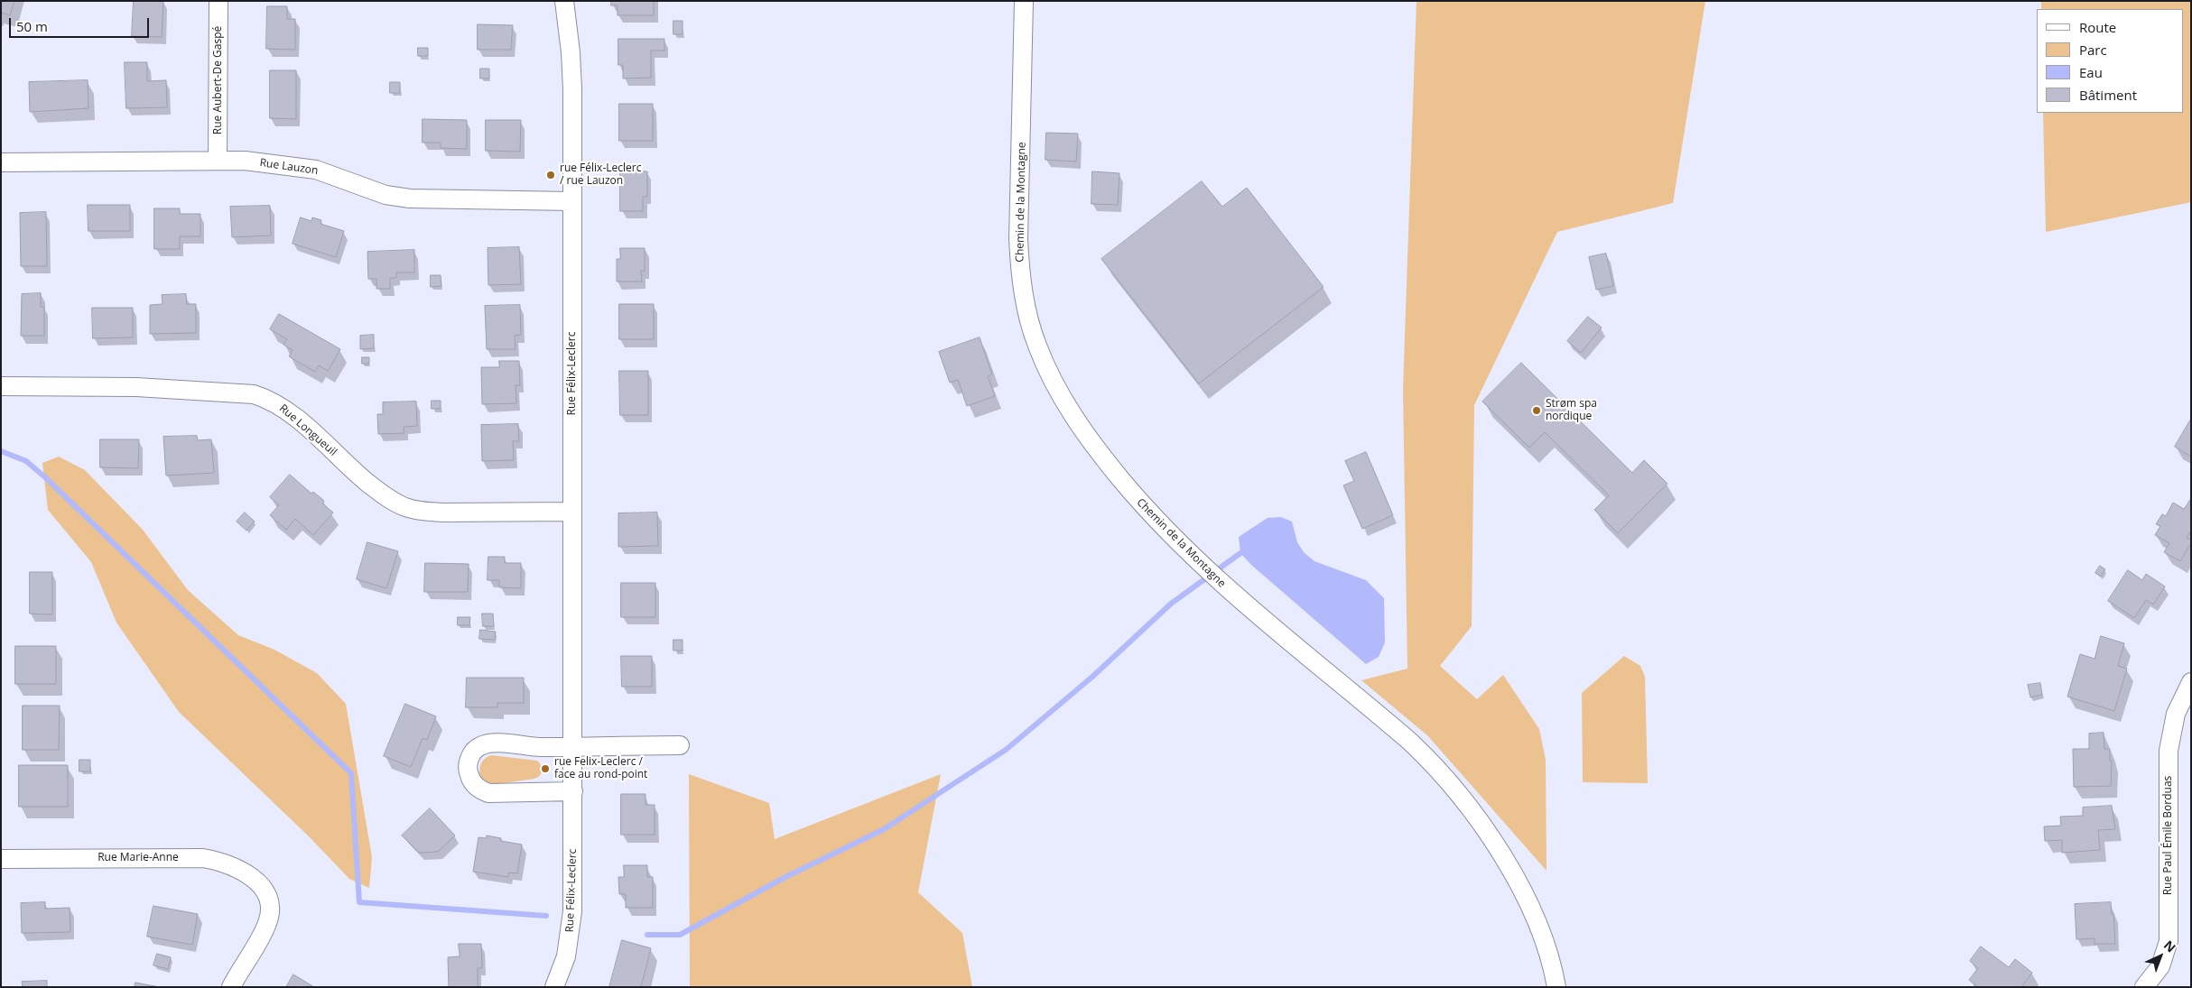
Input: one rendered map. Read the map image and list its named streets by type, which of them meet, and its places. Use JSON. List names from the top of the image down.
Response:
{
  "streets": {
    "street": [
      "Rue Aubert-De Gaspé",
      "Rue Lauzon",
      "Chemin de la Montagne",
      "Rue Félix-Leclerc",
      "Rue Longueuil",
      "Rue Paul Émile Borduas",
      "Rue Marie-Anne"
    ]
  },
  "crossings": [
    ["Rue Aubert-De Gaspé", "Rue Lauzon"],
    ["Rue Lauzon", "Rue Félix-Leclerc"],
    ["Rue Félix-Leclerc", "Rue Longueuil"]
  ],
  "places": ["rue Félix-Leclerc / rue Lauzon", "Strøm spa nordique", "rue Felix-Leclerc / face au rond-point"],
  "legend": [
    "Route",
    "Parc",
    "Eau",
    "Bâtiment"
  ],
  "scale_bar": "50 m",
  "north": "top right"
}
